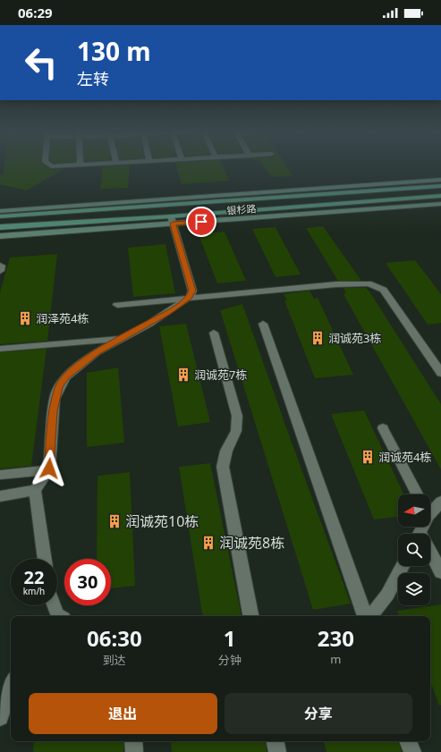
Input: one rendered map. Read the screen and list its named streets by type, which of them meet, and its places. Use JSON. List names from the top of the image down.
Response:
{
  "streets": {
    "main road": ["银杉路"]
  },
  "places": {
    "building": [
      "润泽苑4栋",
      "润诚苑3栋",
      "润诚苑7栋",
      "润诚苑4栋",
      "润诚苑10栋",
      "润诚苑8栋"
    ]
  },
  "north": "left",
  "page": {
    "status": "06:29",
    "turn": ["130 m", "左转"],
    "speed": "22 km/h",
    "limit": "30",
    "eta": [
      "06:30",
      "到达",
      "1",
      "分钟",
      "230",
      "m"
    ],
    "buttons": ["退出", "分享"]
  }
}
